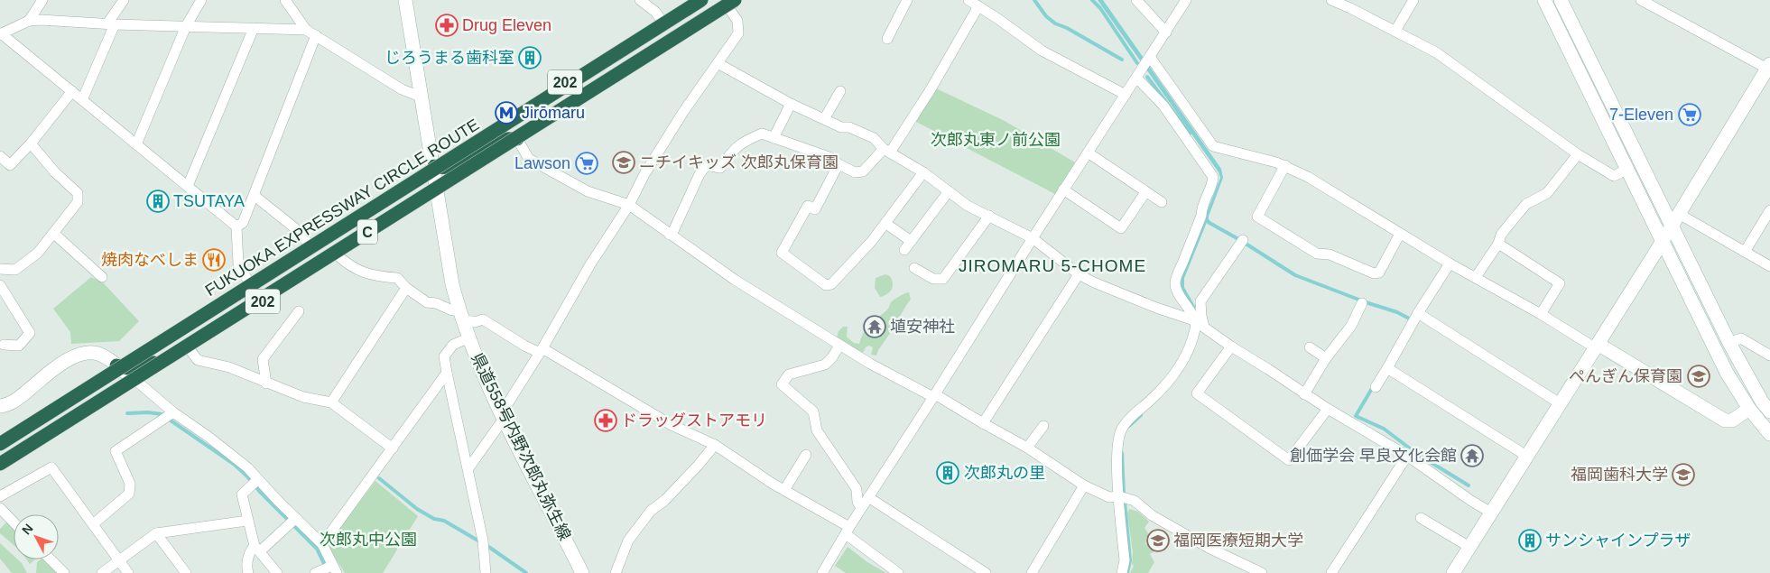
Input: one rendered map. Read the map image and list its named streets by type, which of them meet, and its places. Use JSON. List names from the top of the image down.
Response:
{
  "streets": {
    "highway": ["202", "FUKUOKA EXPRESSWAY CIRCLE ROUTE", "C"],
    "street": ["県道558号内野次郎丸弥生線"]
  },
  "crossings": [
    ["202", "C"],
    ["202", "県道558号内野次郎丸弥生線"]
  ],
  "districts": ["JIROMARU 5-CHOME"],
  "parks": ["次郎丸東ノ前公園", "次郎丸中公園"],
  "places": {
    "pharmacy": ["Drug Eleven", "ドラッグストアモリ"],
    "building": [
      "じろうまる歯科室",
      "TSUTAYA",
      "次郎丸の里",
      "サンシャインプラザ"
    ],
    "metro station": ["Jirōmaru"],
    "supermarket": ["7-Eleven", "Lawson"],
    "school or university": [
      "ニチイキッズ 次郎丸保育園",
      "ぺんぎん保育園",
      "福岡歯科大学",
      "福岡医療短期大学"
    ],
    "restaurant": ["焼肉なべしま"],
    "temple": ["埴安神社", "創価学会 早良文化会館"]
  },
  "north": "top left"
}
